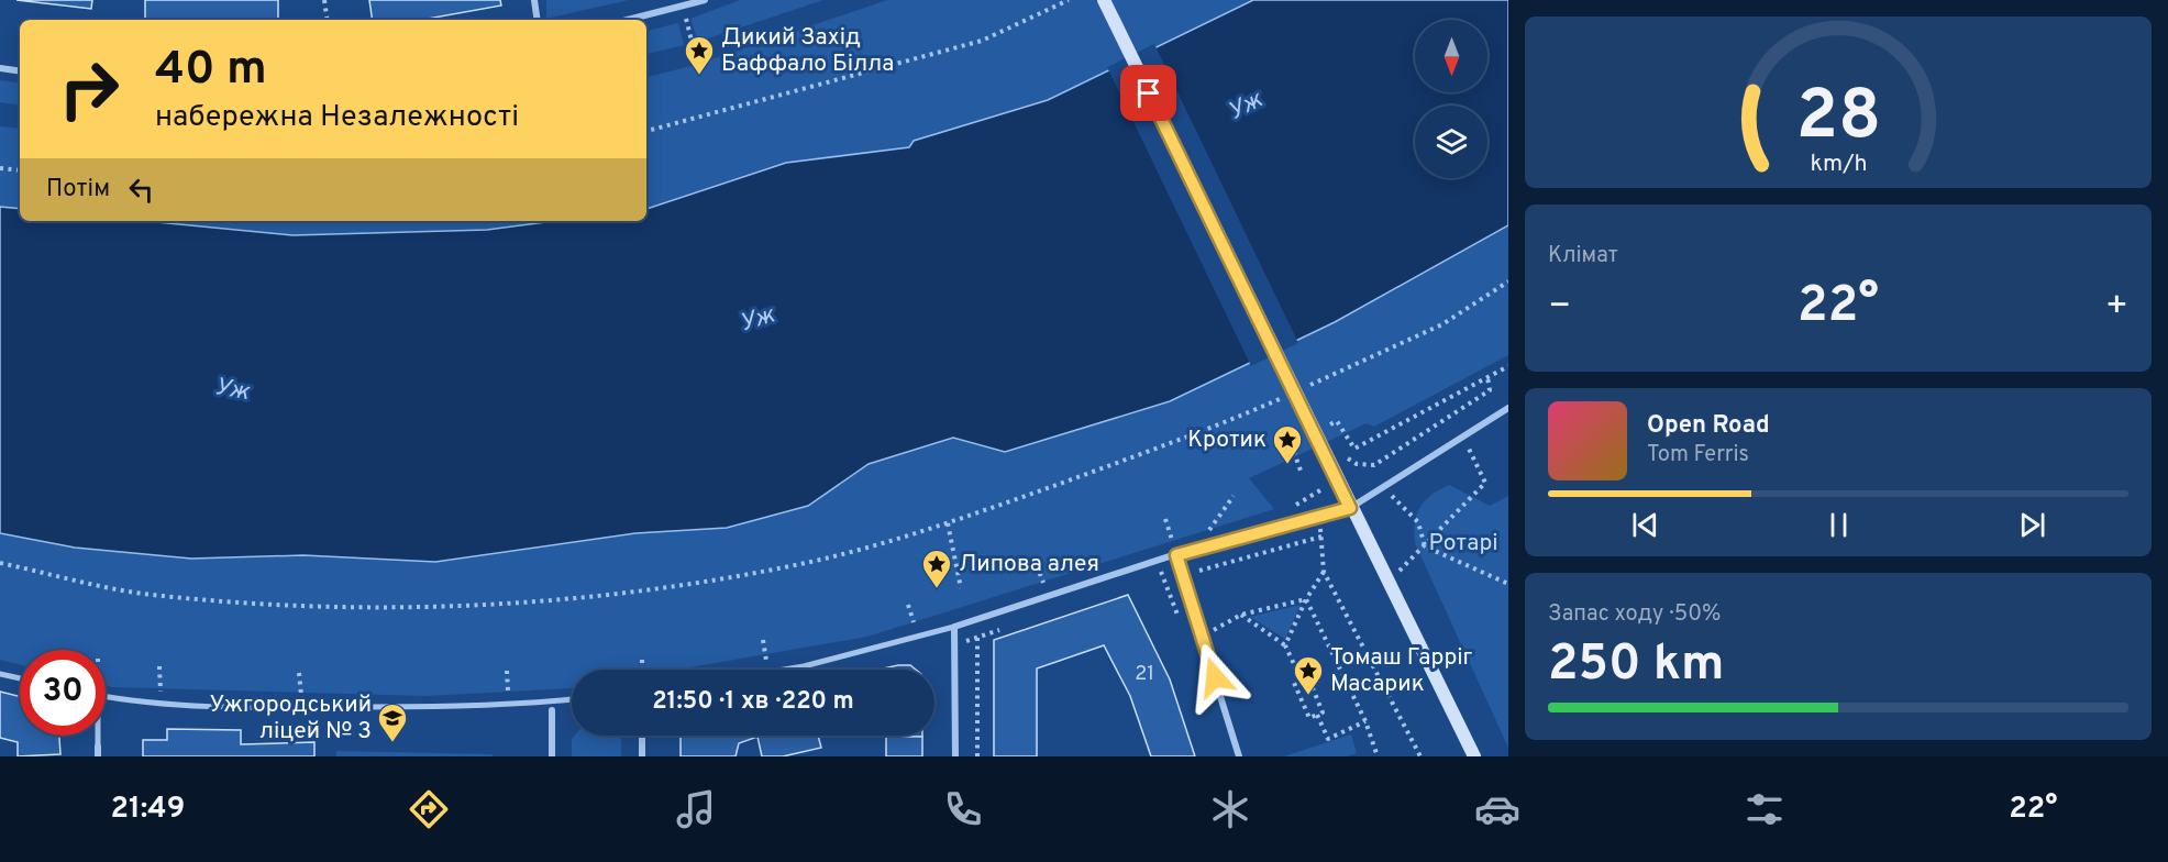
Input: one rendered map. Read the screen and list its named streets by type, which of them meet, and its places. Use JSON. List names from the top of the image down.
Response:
{
  "water": ["Уж"],
  "parks": ["Ротарі"],
  "places": {
    "place": [
      "Дикий Захід Баффало Білла",
      "Кротик",
      "Липова алея",
      "Томаш Гарріг Масарик"
    ],
    "school or university": ["Ужгородський ліцей № 3"]
  },
  "house_numbers": ["21"],
  "north": "bottom",
  "page": {
    "turn": ["40 m", "набережна Незалежності"],
    "then": "Потім",
    "tile": [
      "Клімат",
      ["Запас ходу · 50%", "250 km"]
    ],
    "heat": ["−", "22°", "+"],
    "song": ["Open Road", "Tom Ferris"],
    "limit": "30",
    "trip": "21:50 · 1 хв · 220 m",
    "tabs": ["21:49", "22°"],
    "gauge": ["28", "km/h"]
  }
}
